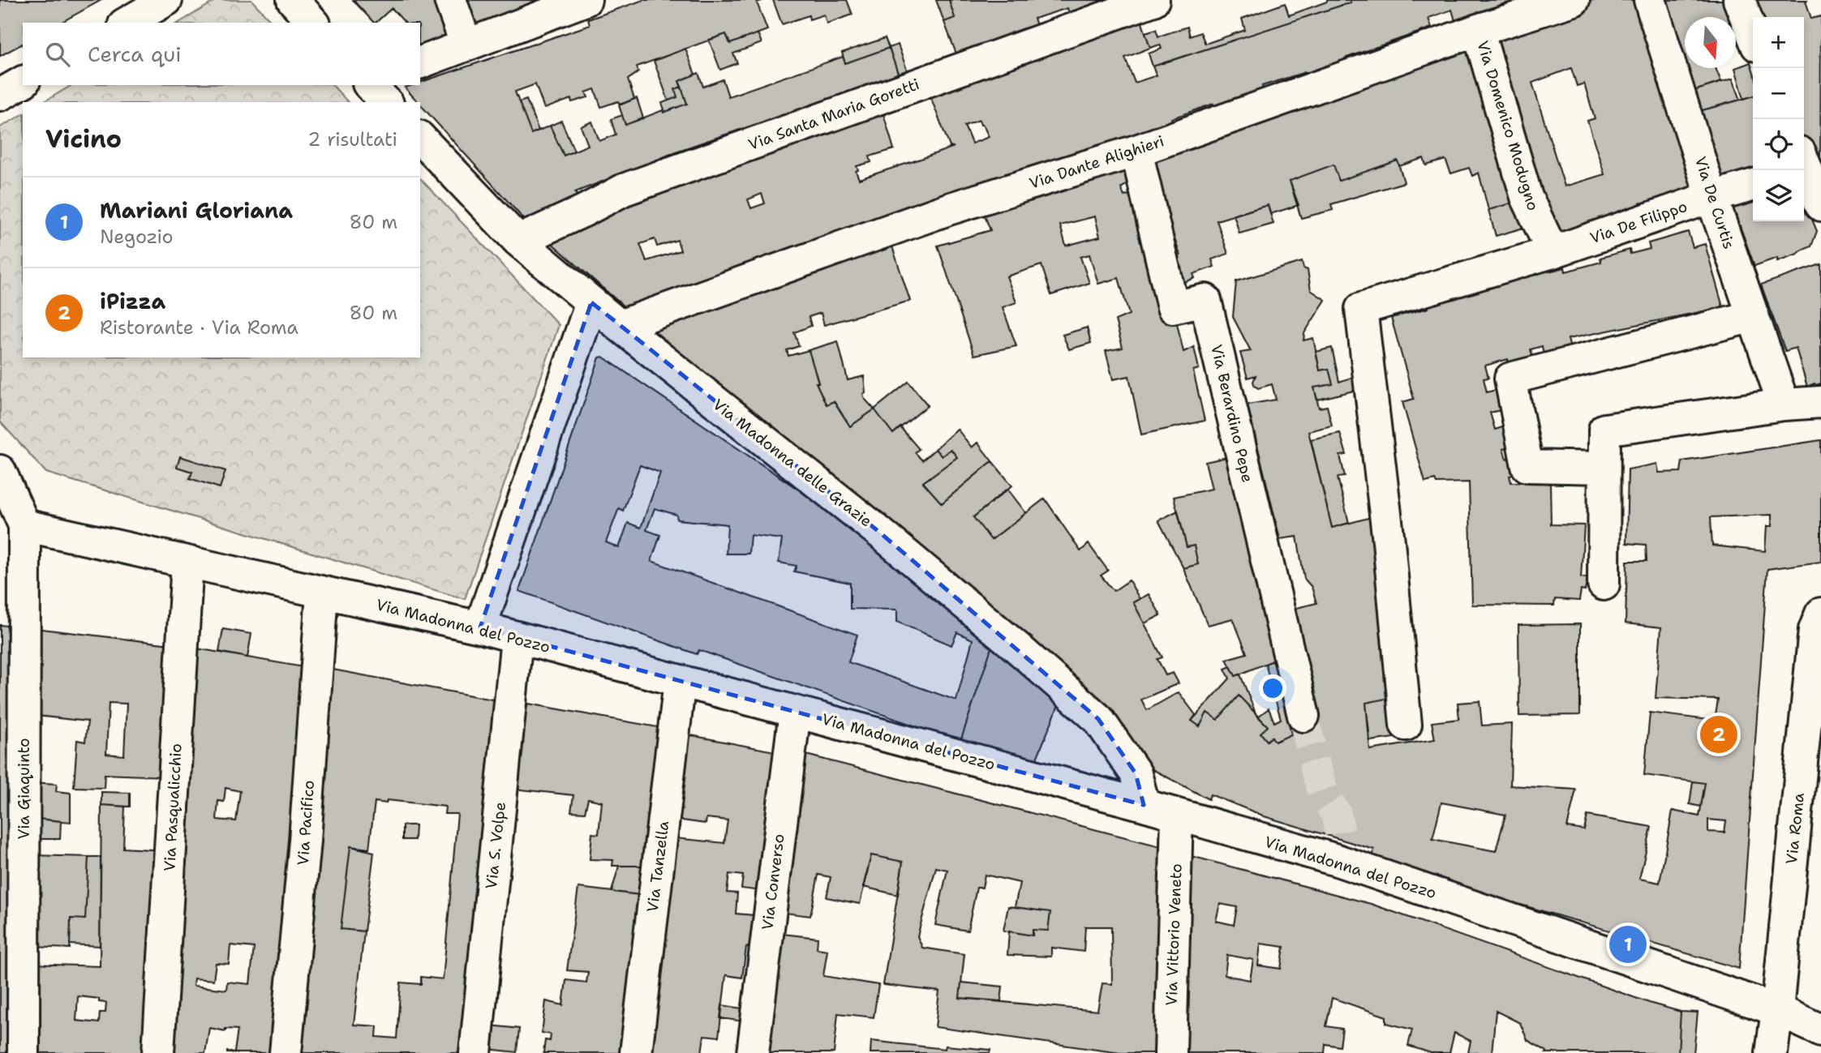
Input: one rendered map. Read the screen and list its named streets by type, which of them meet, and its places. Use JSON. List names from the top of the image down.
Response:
{
  "streets": {
    "street": [
      "Via Santa Maria Goretti",
      "Via Domenico Modugno",
      "Via Dante Alighieri",
      "Via De Curtis",
      "Via De Filippo",
      "Via Berardino Pepe",
      "Via Madonna delle Grazie",
      "Via Madonna del Pozzo",
      "Via Giaquinto",
      "Via Pasqualicchio",
      "Via Pacifico",
      "Via Roma",
      "Via S. Volpe",
      "Via Tanzella",
      "Via Converso",
      "Via Vittorio Veneto"
    ]
  },
  "crossings": [
    ["Via Santa Maria Goretti", "Via Madonna delle Grazie"],
    ["Via Domenico Modugno", "Via Dante Alighieri"],
    ["Via Domenico Modugno", "Via De Filippo"],
    ["Via Dante Alighieri", "Via Berardino Pepe"],
    ["Via Dante Alighieri", "Via Madonna delle Grazie"],
    ["Via De Curtis", "Via De Filippo"],
    ["Via Madonna delle Grazie", "Via Madonna del Pozzo"],
    ["Via Madonna del Pozzo", "Via Giaquinto"],
    ["Via Madonna del Pozzo", "Via Pasqualicchio"],
    ["Via Madonna del Pozzo", "Via Pacifico"],
    ["Via Madonna del Pozzo", "Via Roma"],
    ["Via Madonna del Pozzo", "Via S. Volpe"],
    ["Via Madonna del Pozzo", "Via Tanzella"],
    ["Via Madonna del Pozzo", "Via Converso"],
    ["Via Madonna del Pozzo", "Via Vittorio Veneto"]
  ],
  "north": "bottom",
  "page": {
    "map_buttons": ["+", "−"],
    "search": "Cerca qui",
    "heading": ["Vicino", "2 risultati"],
    "list": [
      {
        "mark": "1",
        "name": "Mariani Gloriana",
        "note": "Negozio",
        "value": "80 m"
      },
      {
        "mark": "2",
        "name": "iPizza",
        "note": "Ristorante · Via Roma",
        "value": "80 m"
      }
    ],
    "pins": ["2", "1"]
  }
}
